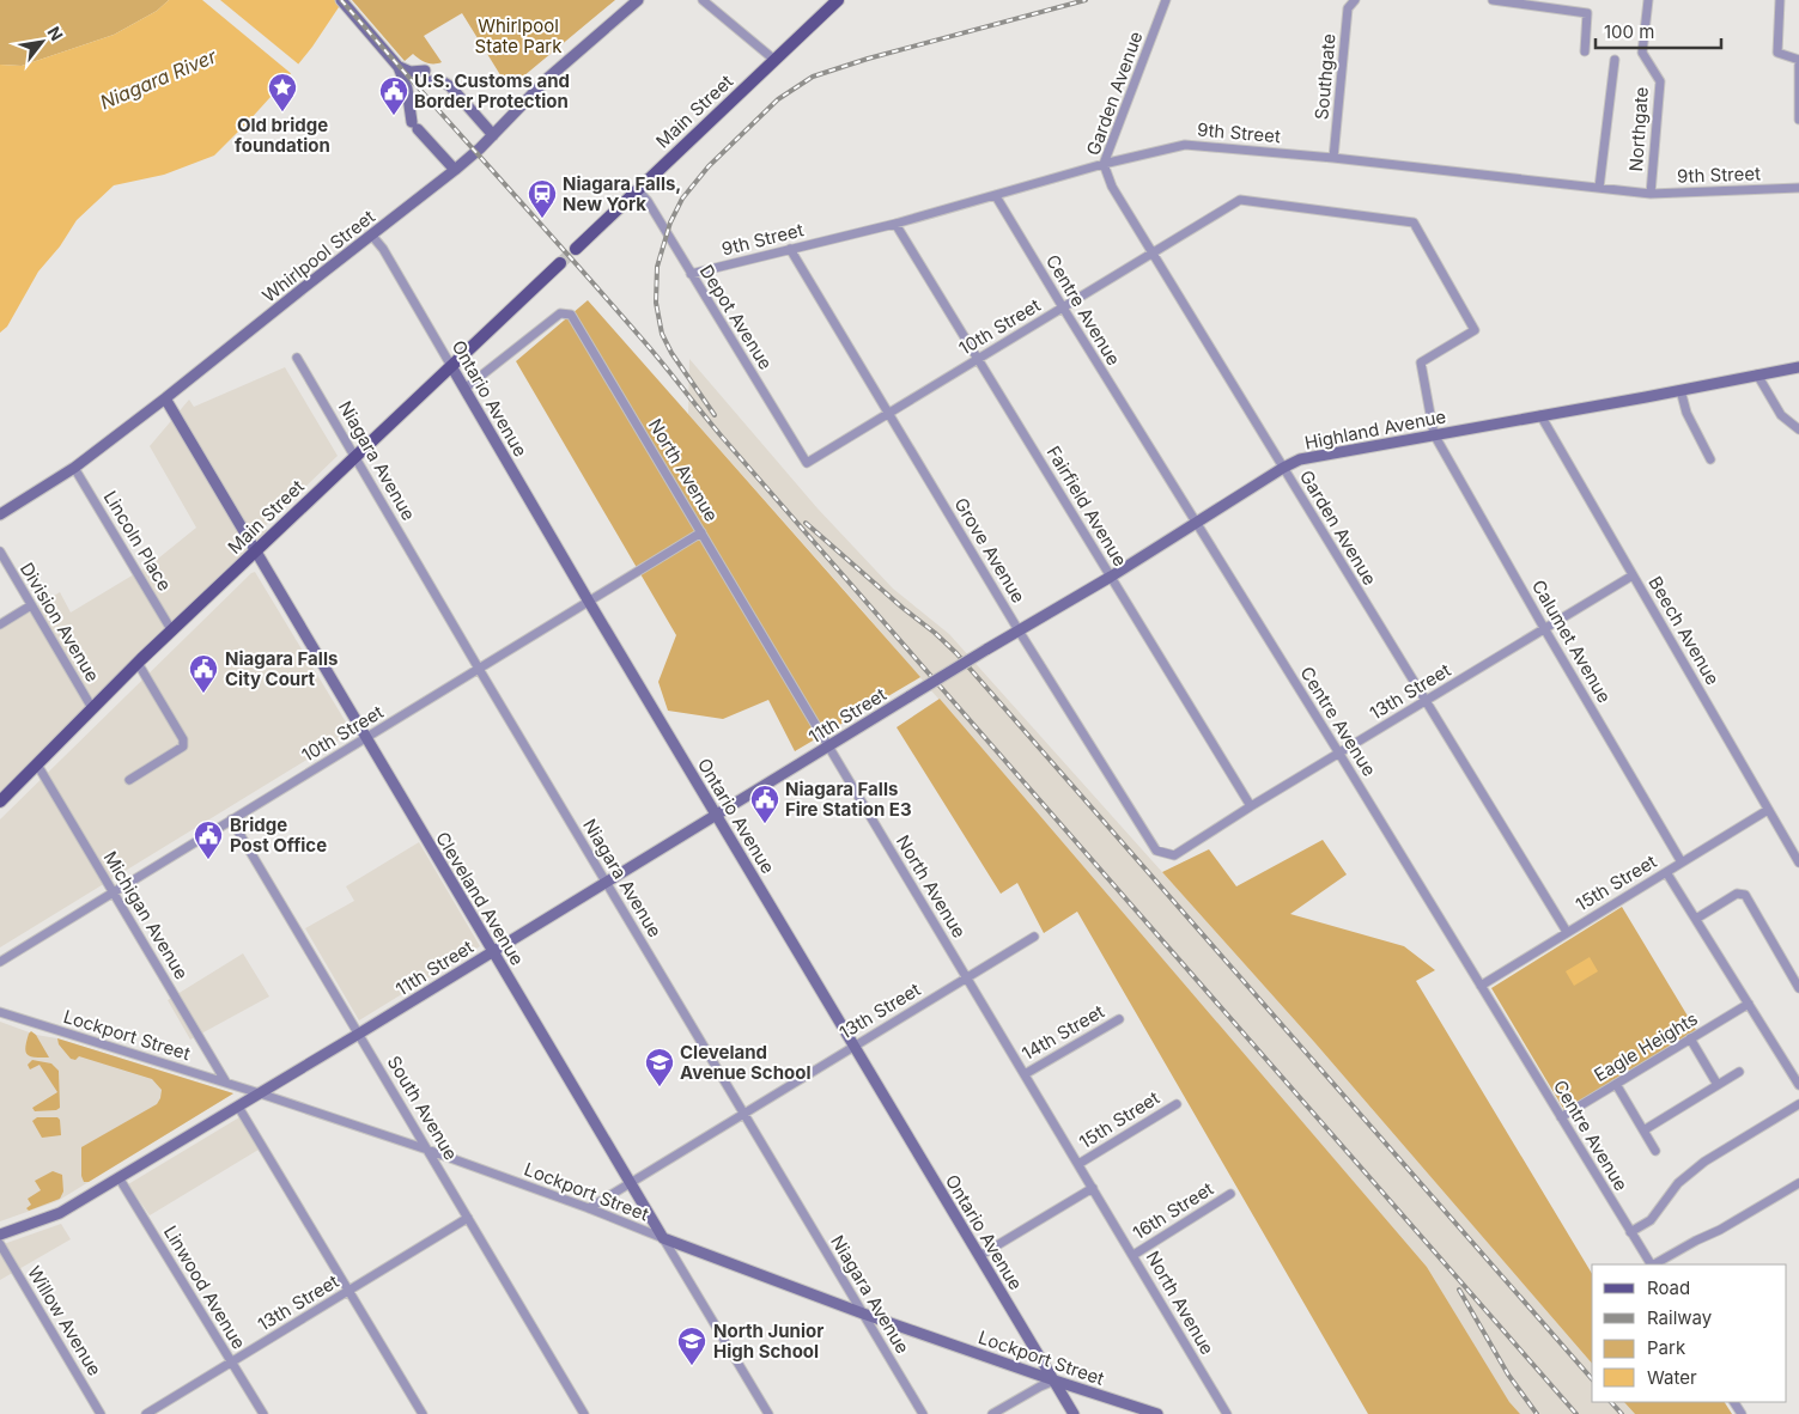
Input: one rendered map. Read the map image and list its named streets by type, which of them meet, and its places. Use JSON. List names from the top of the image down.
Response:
{
  "streets": {
    "main road": ["Main Street"],
    "street": [
      "Southgate",
      "Garden Avenue",
      "Northgate",
      "9th Street",
      "Whirlpool Street",
      "Centre Avenue",
      "Depot Avenue",
      "10th Street",
      "Ontario Avenue",
      "Highland Avenue",
      "Niagara Avenue",
      "North Avenue",
      "Fairfield Avenue",
      "Lincoln Place",
      "Grove Avenue",
      "Division Avenue",
      "Beech Avenue",
      "Calumet Avenue",
      "13th Street",
      "11th Street",
      "15th Street",
      "Cleveland Avenue",
      "Michigan Avenue",
      "14th Street",
      "Lockport Street",
      "Eagle Heights",
      "South Avenue",
      "16th Street",
      "Linwood Avenue",
      "Willow Avenue"
    ]
  },
  "crossings": [
    ["Southgate", "9th Street"],
    ["Garden Avenue", "9th Street"],
    ["Garden Avenue", "10th Street"],
    ["Garden Avenue", "Highland Avenue"],
    ["Garden Avenue", "13th Street"],
    ["Garden Avenue", "15th Street"],
    ["Main Street", "Depot Avenue"],
    ["Main Street", "Ontario Avenue"],
    ["Main Street", "Niagara Avenue"],
    ["Main Street", "Lincoln Place"],
    ["Main Street", "Division Avenue"],
    ["Main Street", "Cleveland Avenue"],
    ["Main Street", "Michigan Avenue"],
    ["Northgate", "9th Street"],
    ["9th Street", "Centre Avenue"],
    ["9th Street", "Depot Avenue"],
    ["9th Street", "Fairfield Avenue"],
    ["9th Street", "Grove Avenue"],
    ["Whirlpool Street", "Ontario Avenue"],
    ["Whirlpool Street", "Lincoln Place"],
    ["Whirlpool Street", "Cleveland Avenue"],
    ["Centre Avenue", "10th Street"],
    ["Centre Avenue", "Highland Avenue"],
    ["Centre Avenue", "13th Street"],
    ["Centre Avenue", "15th Street"],
    ["Centre Avenue", "Eagle Heights"],
    ["Depot Avenue", "10th Street"],
    ["10th Street", "Ontario Avenue"],
    ["10th Street", "Niagara Avenue"],
    ["10th Street", "North Avenue"],
    ["10th Street", "Fairfield Avenue"],
    ["10th Street", "Grove Avenue"],
    ["10th Street", "Calumet Avenue"],
    ["10th Street", "Cleveland Avenue"],
    ["10th Street", "Michigan Avenue"],
    ["10th Street", "South Avenue"],
    ["Ontario Avenue", "North Avenue"],
    ["Ontario Avenue", "13th Street"],
    ["Ontario Avenue", "11th Street"],
    ["Ontario Avenue", "Lockport Street"],
    ["Highland Avenue", "Fairfield Avenue"],
    ["Highland Avenue", "Grove Avenue"],
    ["Highland Avenue", "Beech Avenue"],
    ["Highland Avenue", "Calumet Avenue"],
    ["Highland Avenue", "11th Street"],
    ["Niagara Avenue", "13th Street"],
    ["Niagara Avenue", "11th Street"],
    ["Niagara Avenue", "Lockport Street"],
    ["North Avenue", "13th Street"],
    ["North Avenue", "11th Street"],
    ["North Avenue", "15th Street"],
    ["North Avenue", "14th Street"],
    ["North Avenue", "16th Street"],
    ["Fairfield Avenue", "13th Street"],
    ["Grove Avenue", "13th Street"],
    ["Beech Avenue", "13th Street"],
    ["Beech Avenue", "15th Street"],
    ["Calumet Avenue", "13th Street"],
    ["Calumet Avenue", "15th Street"],
    ["13th Street", "Cleveland Avenue"],
    ["13th Street", "Lockport Street"],
    ["13th Street", "South Avenue"],
    ["13th Street", "Linwood Avenue"],
    ["11th Street", "Cleveland Avenue"],
    ["11th Street", "Lockport Street"],
    ["11th Street", "South Avenue"],
    ["11th Street", "Linwood Avenue"],
    ["Cleveland Avenue", "Lockport Street"],
    ["Michigan Avenue", "Lockport Street"],
    ["Lockport Street", "South Avenue"]
  ],
  "water": ["Niagara River"],
  "parks": ["Whirlpool State Park"],
  "places": {
    "place": ["Old bridge foundation"],
    "public building": [
      "U.S. Customs and Border Protection",
      "Niagara Falls City Court",
      "Niagara Falls Fire Station E3",
      "Bridge Post Office"
    ],
    "station": ["Niagara Falls, New York"],
    "school or university": ["Cleveland Avenue School", "North Junior High School"]
  },
  "legend": [
    "Road",
    "Railway",
    "Park",
    "Water"
  ],
  "scale_bar": "100 m",
  "north": "top right"
}
